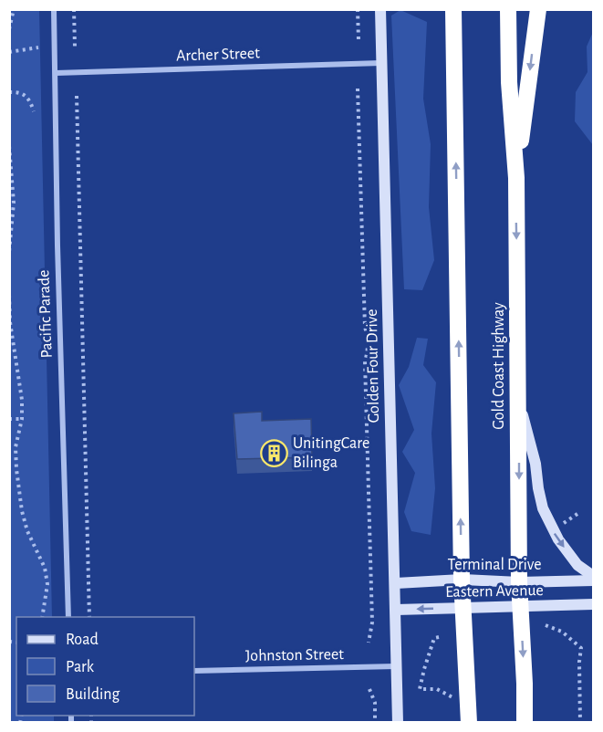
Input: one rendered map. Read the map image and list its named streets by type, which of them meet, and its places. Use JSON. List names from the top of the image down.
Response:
{
  "streets": {
    "highway": ["Gold Coast Highway"],
    "street": [
      "Archer Street",
      "Pacific Parade",
      "Golden Four Drive",
      "Terminal Drive",
      "Eastern Avenue",
      "Johnston Street"
    ]
  },
  "crossings": [
    ["Archer Street", "Pacific Parade"],
    ["Archer Street", "Golden Four Drive"],
    ["Golden Four Drive", "Terminal Drive"],
    ["Golden Four Drive", "Eastern Avenue"],
    ["Golden Four Drive", "Johnston Street"],
    ["Gold Coast Highway", "Terminal Drive"],
    ["Gold Coast Highway", "Eastern Avenue"]
  ],
  "places": {
    "building": ["UnitingCare Bilinga"]
  },
  "legend": ["Road", "Park", "Building"]
}
